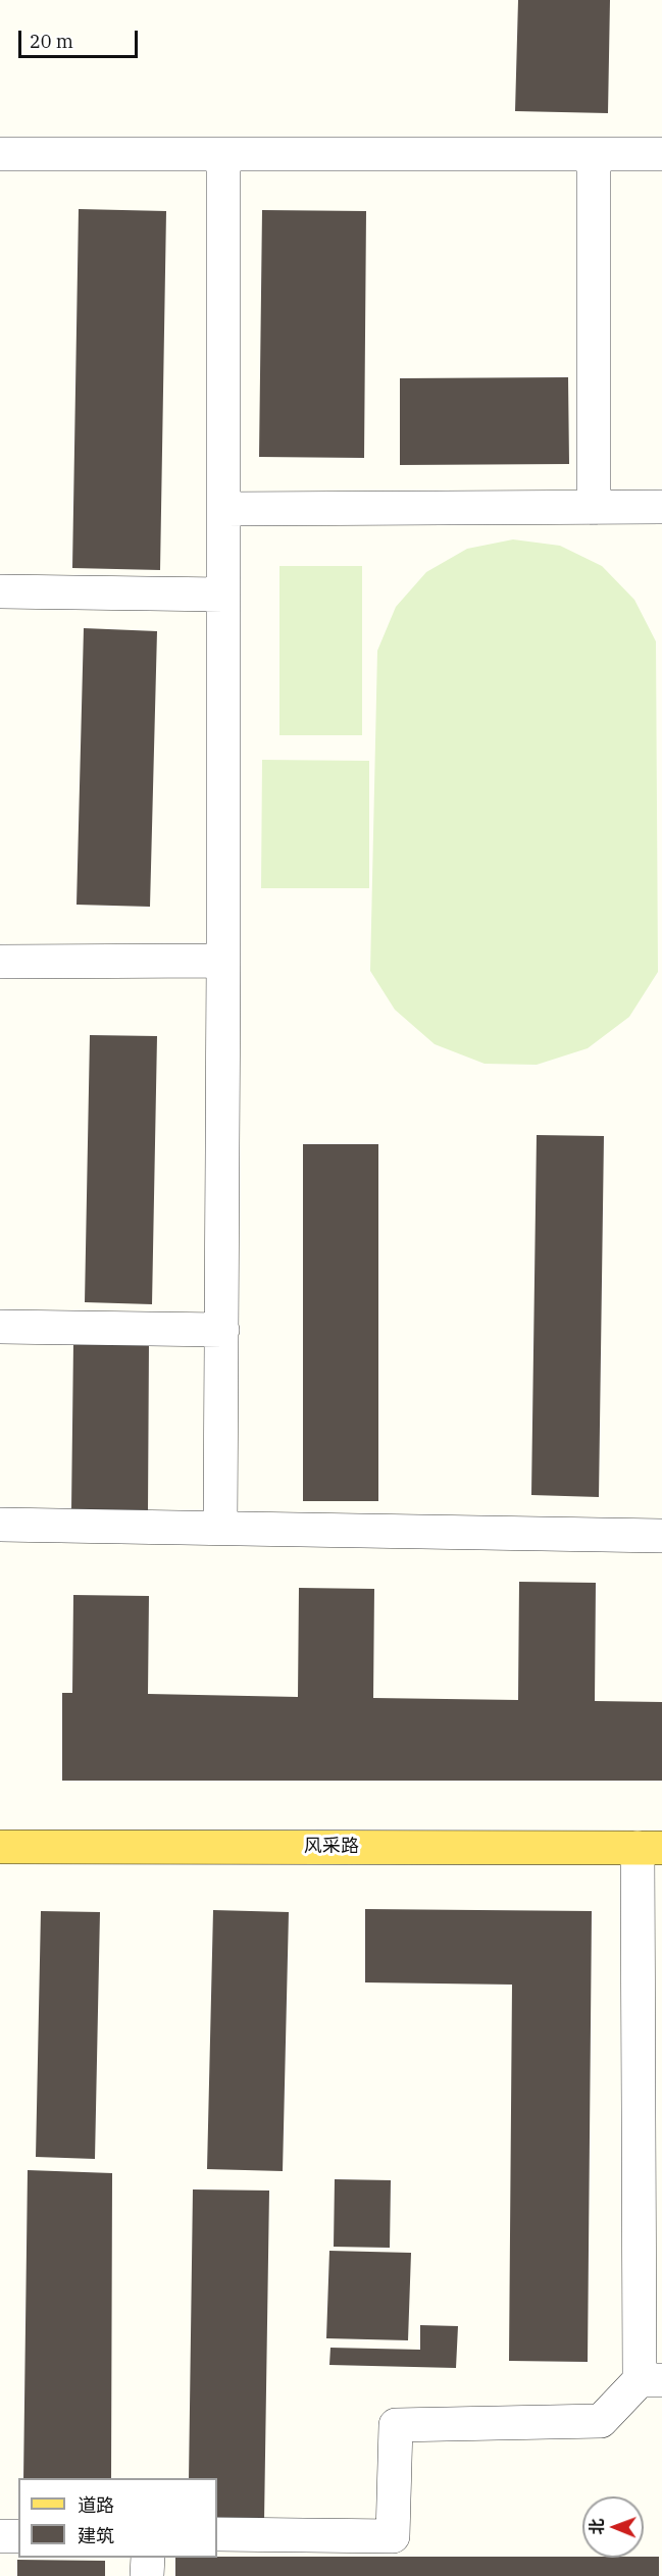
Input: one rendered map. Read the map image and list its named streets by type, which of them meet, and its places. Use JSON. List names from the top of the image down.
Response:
{
  "streets": {
    "main road": ["风采路"]
  },
  "legend": ["道路", "建筑"],
  "scale_bar": "20 m",
  "north": "left"
}
